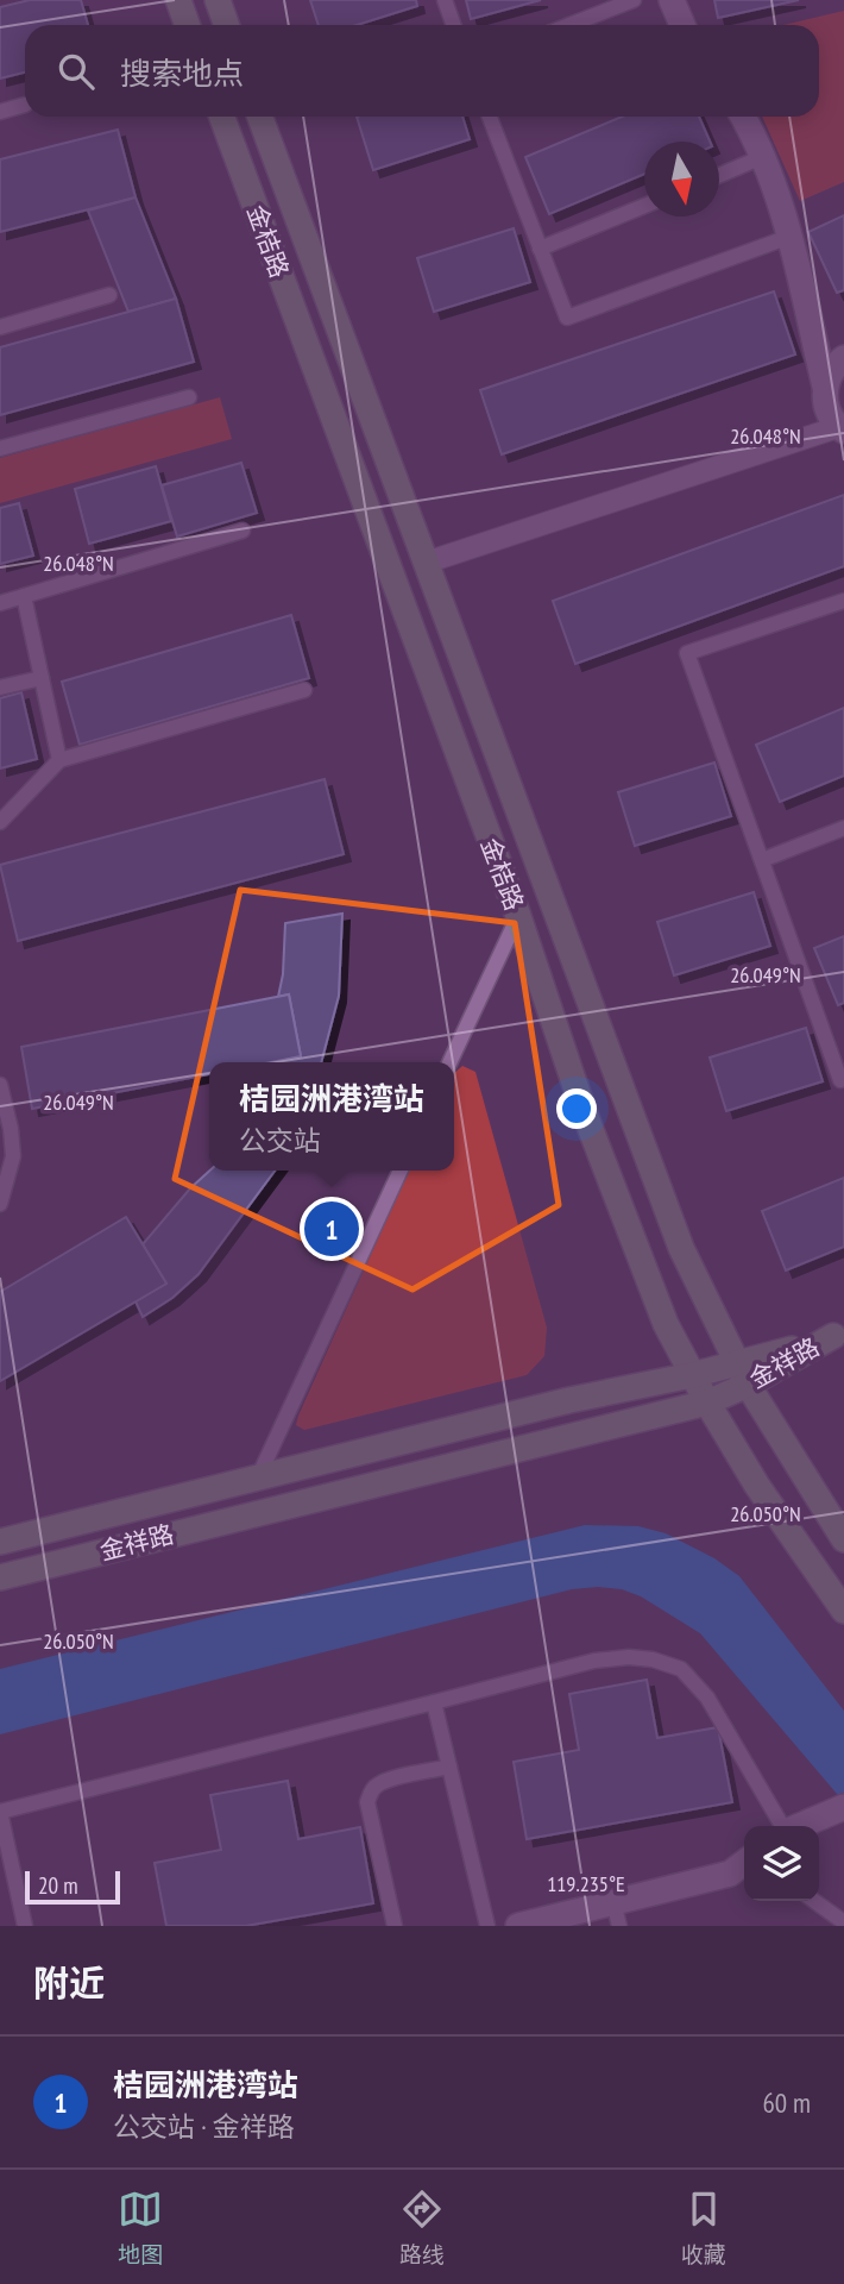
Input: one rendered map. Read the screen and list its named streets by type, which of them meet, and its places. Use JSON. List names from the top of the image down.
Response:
{
  "streets": {
    "main road": ["金桔路", "金祥路"]
  },
  "crossings": [
    ["金桔路", "金祥路"]
  ],
  "scale_bar": "20 m",
  "north": "bottom",
  "page": {
    "search": "搜索地点",
    "popup": ["桔园洲港湾站", "公交站"],
    "pins": "1",
    "scale": "20 m",
    "heading": "附近",
    "list": [
      {
        "mark": "1",
        "name": "桔园洲港湾站",
        "note": "公交站 · 金祥路",
        "value": "60 m"
      }
    ],
    "nav": ["地图", "路线", "收藏"]
  },
  "coordinates": [
    "26.048°N",
    "26.049°N",
    "26.050°N",
    "119.235°E"
  ]
}
